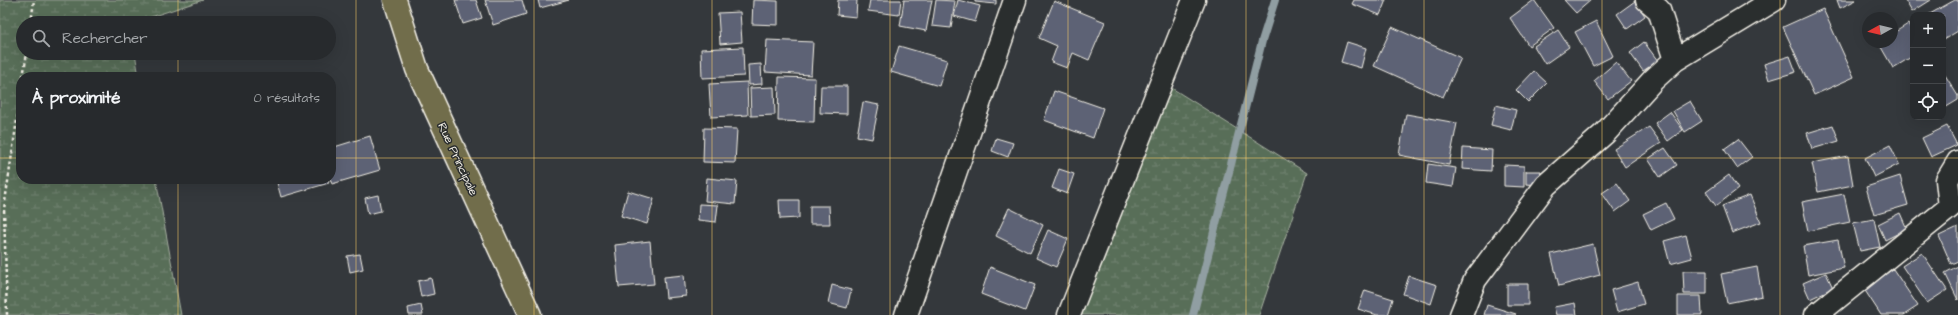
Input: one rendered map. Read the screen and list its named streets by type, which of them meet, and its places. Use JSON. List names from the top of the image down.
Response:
{
  "streets": {
    "main road": ["Rue Principale"]
  },
  "north": "left",
  "page": {
    "map_buttons": ["+", "−"],
    "search": "Rechercher",
    "heading": ["À proximité", "0 résultats"]
  }
}
